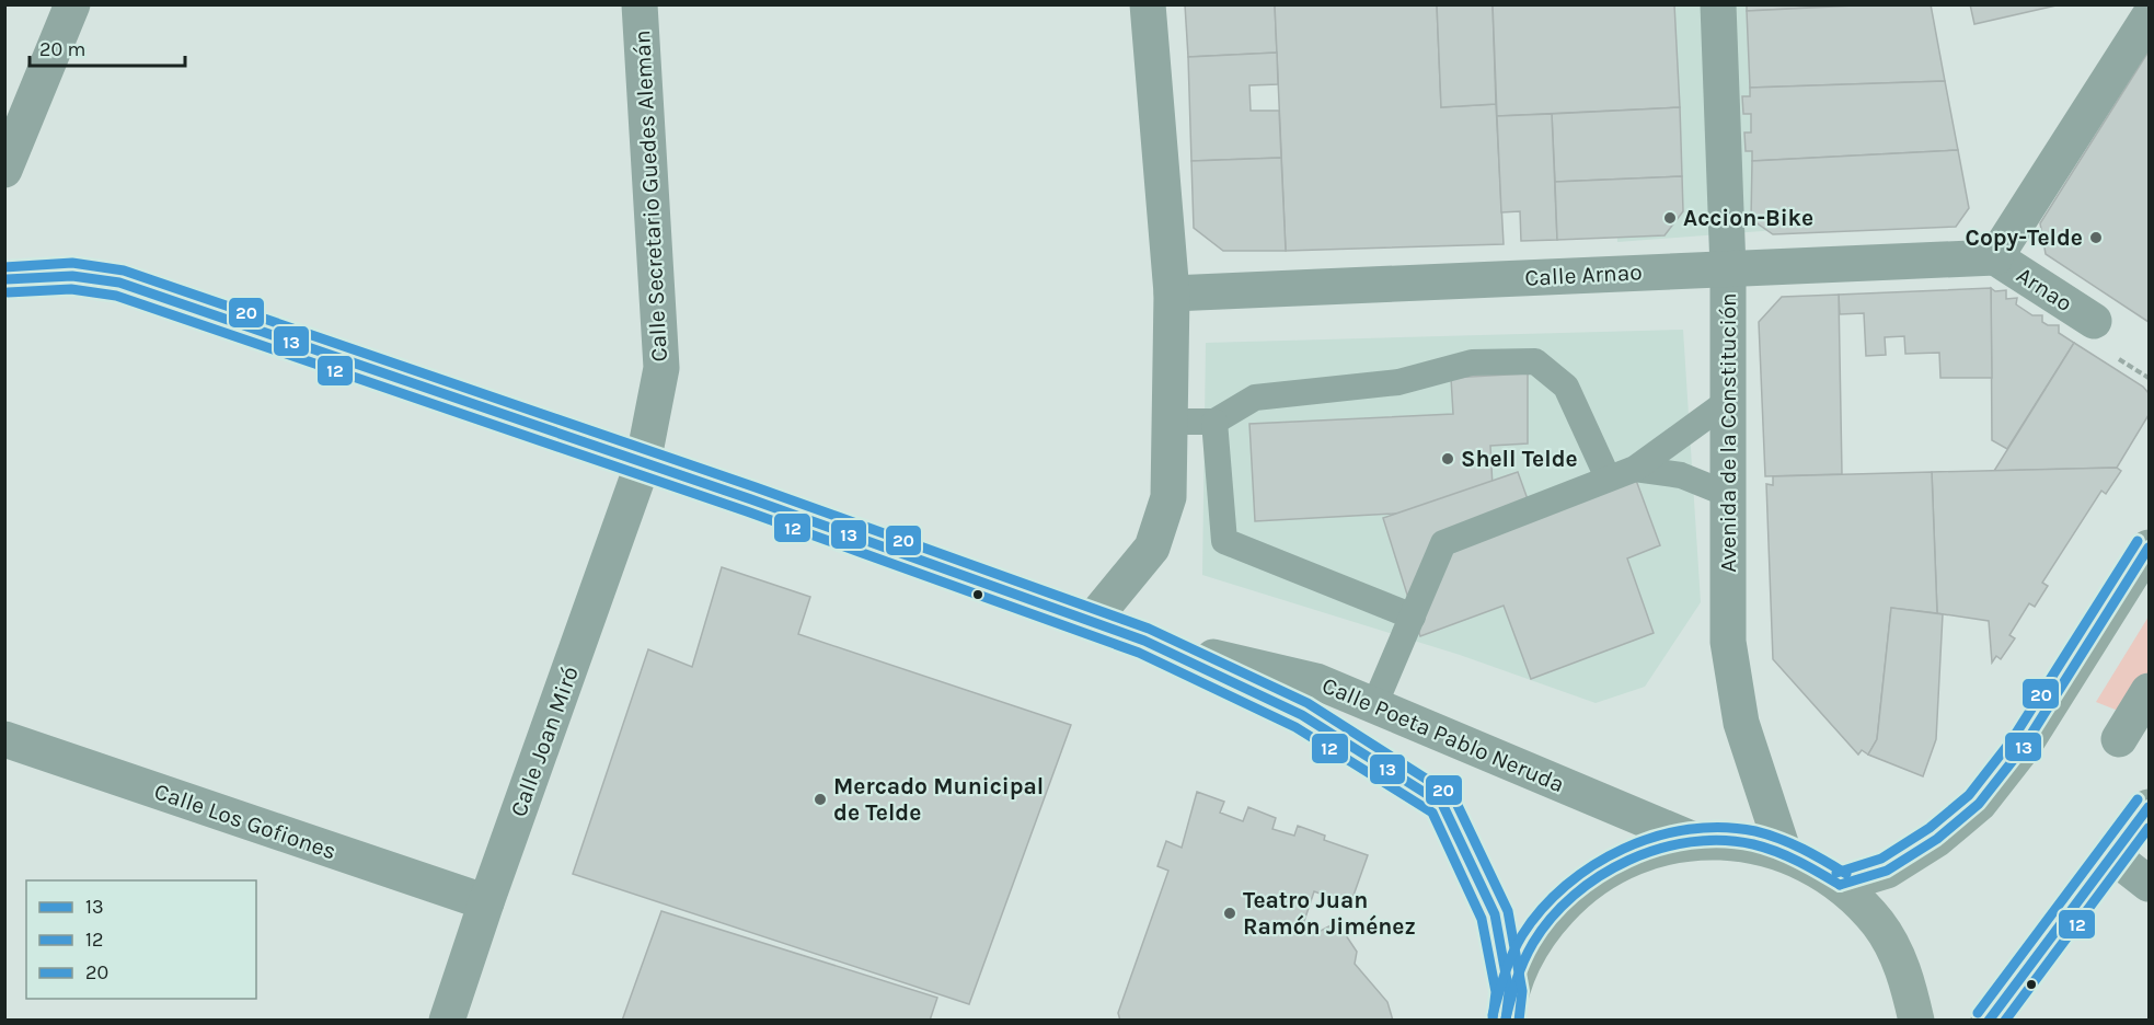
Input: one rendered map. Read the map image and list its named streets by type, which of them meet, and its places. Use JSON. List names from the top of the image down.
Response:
{
  "streets": {
    "street": [
      "Calle Secretario Guedes Alemán",
      "Calle Arnao",
      "Arnao",
      "Avenida de la Constitución",
      "Calle Poeta Pablo Neruda",
      "Calle Joan Miró",
      "Calle Los Gofiones"
    ]
  },
  "crossings": [
    ["Calle Secretario Guedes Alemán", "Calle Poeta Pablo Neruda"],
    ["Calle Secretario Guedes Alemán", "Calle Joan Miró"],
    ["Calle Arnao", "Arnao"],
    ["Calle Arnao", "Avenida de la Constitución"],
    ["Calle Poeta Pablo Neruda", "Calle Joan Miró"],
    ["Calle Joan Miró", "Calle Los Gofiones"]
  ],
  "places": [
    "Accion-Bike",
    "Copy-Telde",
    "Shell Telde",
    "Mercado Municipal de Telde",
    "Teatro Juan Ramón Jiménez"
  ],
  "lines": ["transit line 20", "transit line 13", "transit line 12"],
  "legend": ["13", "12", "20"],
  "scale_bar": "20 m"
}
